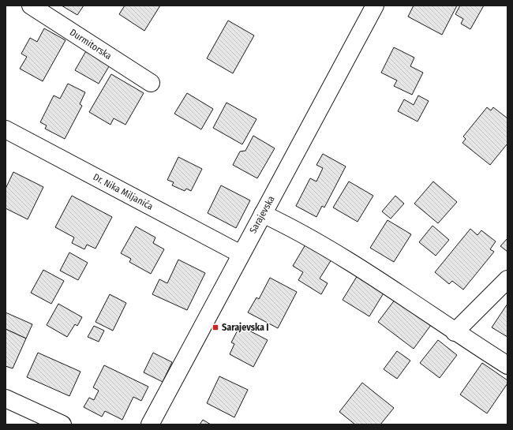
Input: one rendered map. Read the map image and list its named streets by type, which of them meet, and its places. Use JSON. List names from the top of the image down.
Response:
{
  "streets": {
    "street": ["Durmitorska", "Dr. Nika Miljanića", "Sarajevska"]
  },
  "crossings": [
    ["Dr. Nika Miljanića", "Sarajevska"]
  ],
  "places": {
    "transit": ["Sarajevska I"]
  }
}
